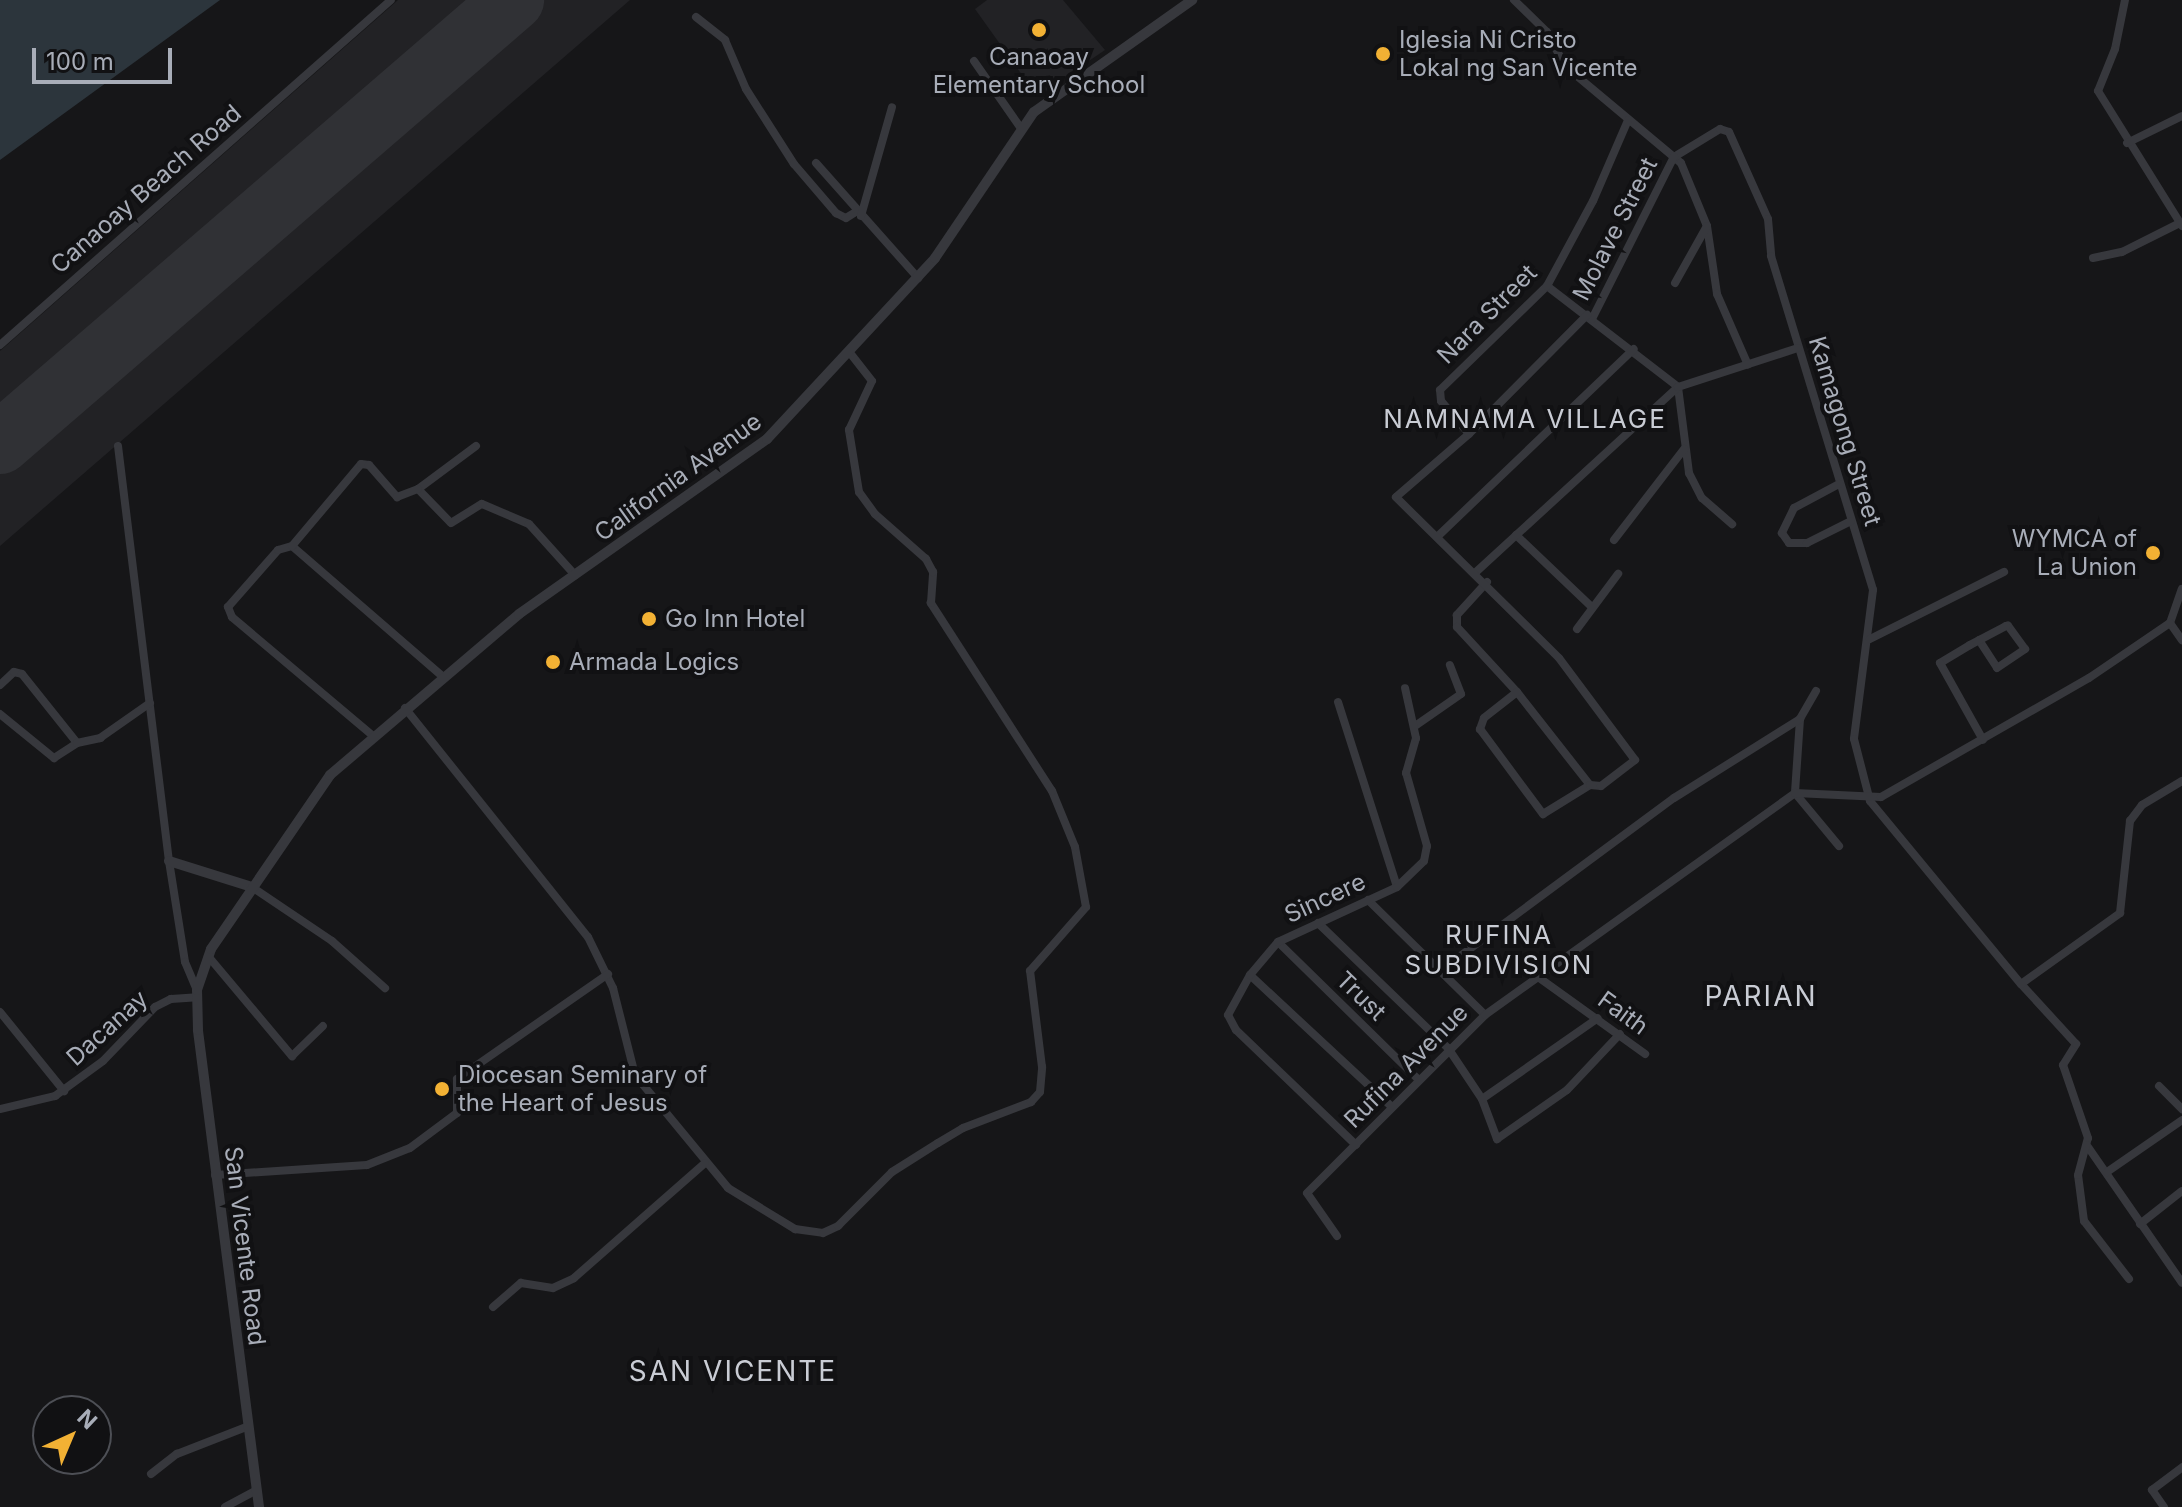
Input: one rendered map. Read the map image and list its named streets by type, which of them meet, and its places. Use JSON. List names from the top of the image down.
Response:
{
  "streets": {
    "street": [
      "Canaoay Beach Road",
      "Molave Street",
      "Nara Street",
      "Kamagong Street",
      "California Avenue",
      "Sincere",
      "Trust",
      "Faith",
      "Dacanay",
      "Rufina Avenue",
      "San Vicente Road"
    ]
  },
  "crossings": [
    ["Molave Street", "Nara Street"],
    ["Molave Street", "Kamagong Street"],
    ["California Avenue", "Dacanay"],
    ["California Avenue", "San Vicente Road"],
    ["Sincere", "Trust"],
    ["Sincere", "Rufina Avenue"],
    ["Trust", "Rufina Avenue"],
    ["Faith", "Rufina Avenue"],
    ["Dacanay", "San Vicente Road"]
  ],
  "districts": [
    "NAMNAMA VILLAGE",
    "RUFINA SUBDIVISION",
    "PARIAN",
    "SAN VICENTE"
  ],
  "places": [
    "Canaoay Elementary School",
    "Iglesia Ni Cristo Lokal ng San Vicente",
    "WYMCA of La Union",
    "Go Inn Hotel",
    "Armada Logics",
    "Diocesan Seminary of the Heart of Jesus"
  ],
  "scale_bar": "100 m",
  "north": "top right"
}
